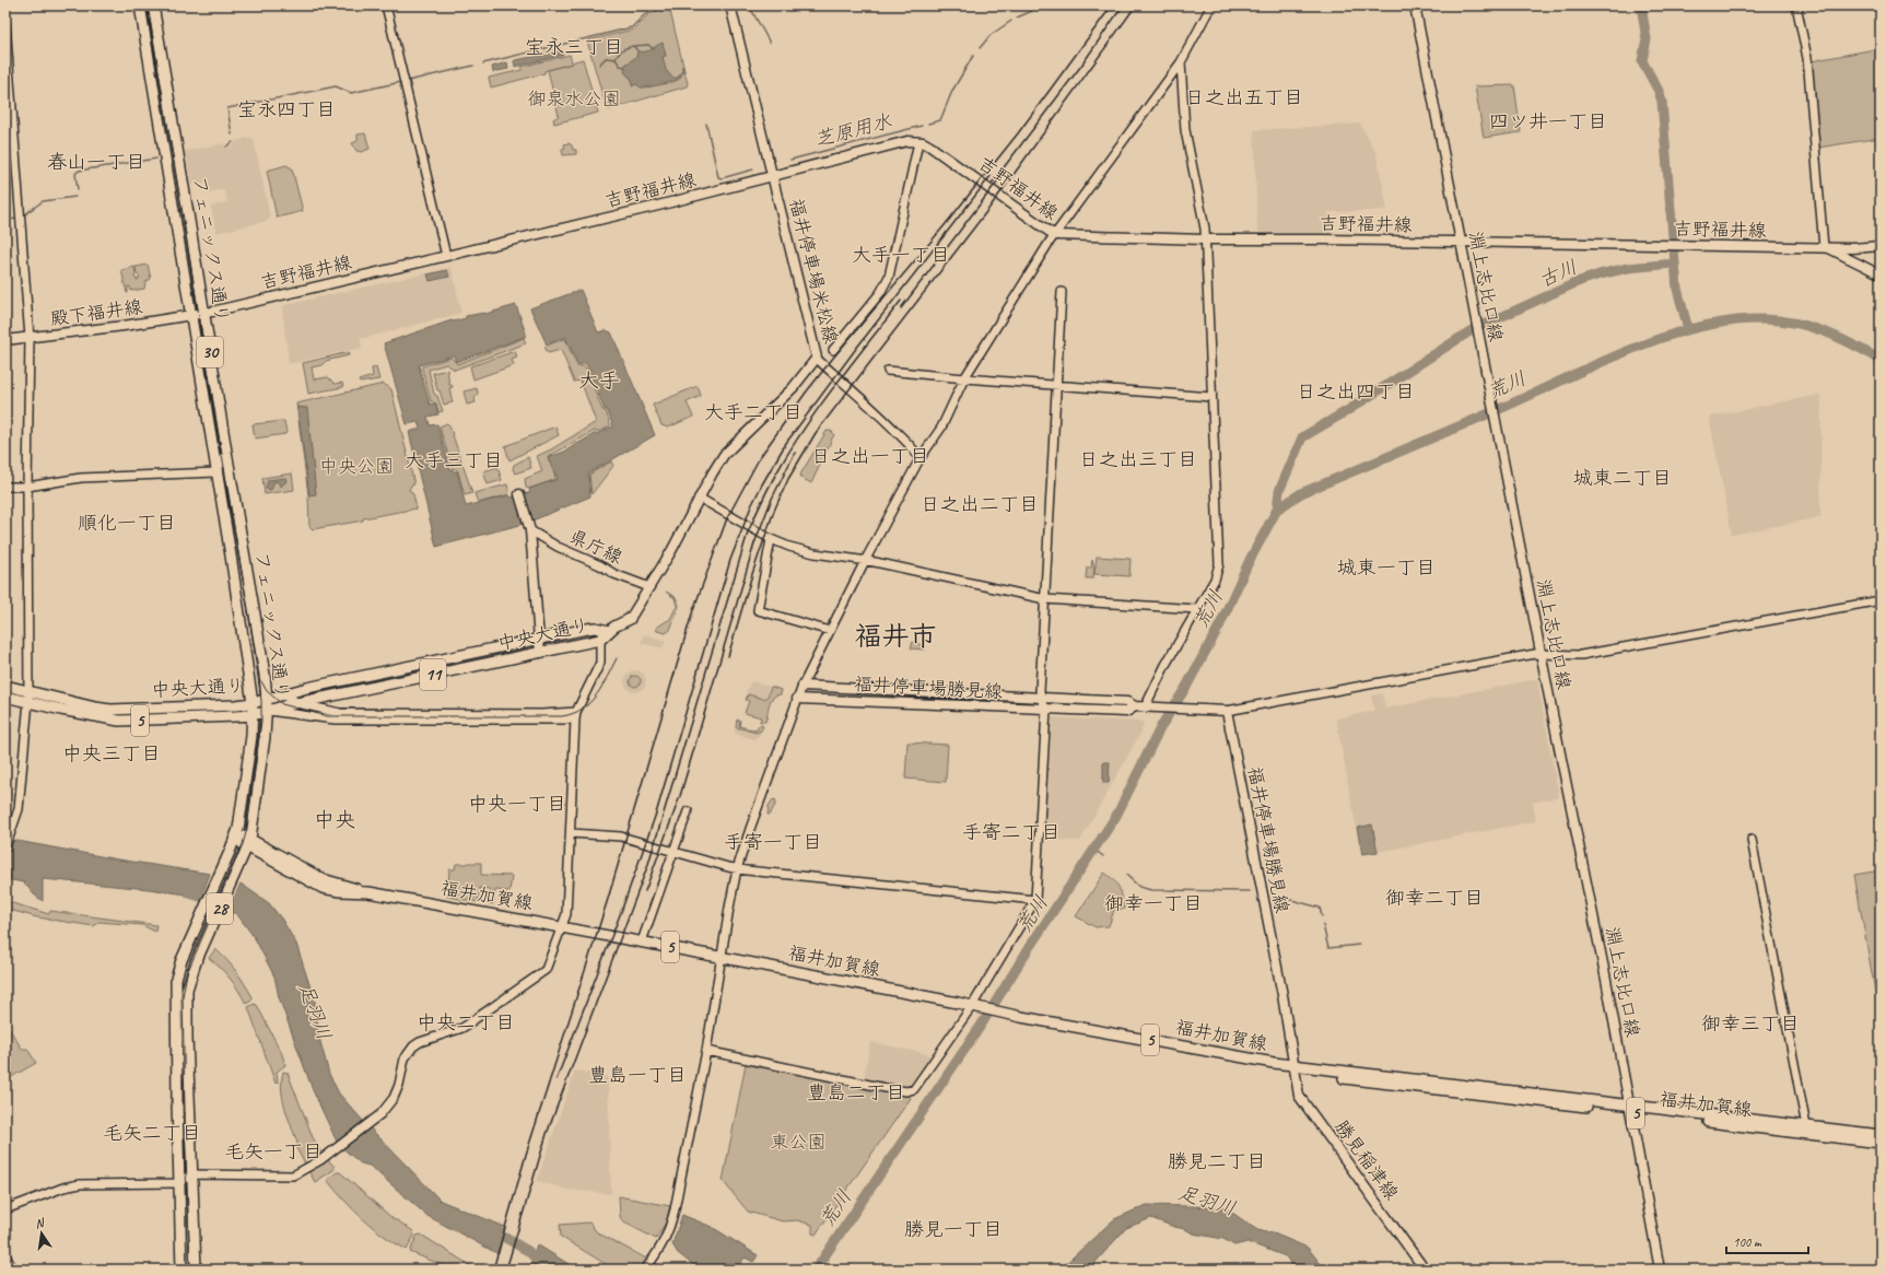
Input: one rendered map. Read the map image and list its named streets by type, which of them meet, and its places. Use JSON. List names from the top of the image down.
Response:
{
  "streets": {
    "main road": [
      "吉野福井線",
      "フェニックス通り",
      "福井停車場米松線",
      "淵上志比口線",
      "殿下福井線",
      "30",
      "中央大通り",
      "11",
      "福井停車場勝見線",
      "5",
      "福井加賀線",
      "28",
      "勝見稲津線"
    ],
    "street": ["県庁線"]
  },
  "crossings": [
    ["吉野福井線", "フェニックス通り"],
    ["吉野福井線", "福井停車場米松線"],
    ["吉野福井線", "淵上志比口線"],
    ["吉野福井線", "殿下福井線"],
    ["フェニックス通り", "殿下福井線"],
    ["フェニックス通り", "中央大通り"],
    ["フェニックス通り", "福井加賀線"],
    ["福井停車場米松線", "県庁線"],
    ["淵上志比口線", "福井加賀線"],
    ["福井停車場勝見線", "福井加賀線"],
    ["福井停車場勝見線", "勝見稲津線"],
    ["福井加賀線", "勝見稲津線"]
  ],
  "districts": [
    "宝永三丁目",
    "日之出五丁目",
    "宝永四丁目",
    "四ツ井一丁目",
    "春山一丁目",
    "大手一丁目",
    "大手",
    "日之出四丁目",
    "大手二丁目",
    "日之出一丁目",
    "日之出三丁目",
    "大手三丁目",
    "城東二丁目",
    "日之出二丁目",
    "順化一丁目",
    "城東一丁目",
    "福井市",
    "中央三丁目",
    "中央一丁目",
    "中央",
    "手寄二丁目",
    "手寄一丁目",
    "御幸二丁目",
    "御幸一丁目",
    "中央二丁目",
    "御幸三丁目",
    "豊島一丁目",
    "豊島二丁目",
    "毛矢二丁目",
    "毛矢一丁目",
    "勝見二丁目",
    "勝見一丁目"
  ],
  "water": [
    "芝原用水",
    "古川",
    "荒川",
    "足羽川"
  ],
  "parks": ["御泉水公園", "中央公園", "東公園"],
  "scale_bar": "100 m",
  "north": "top"
}
